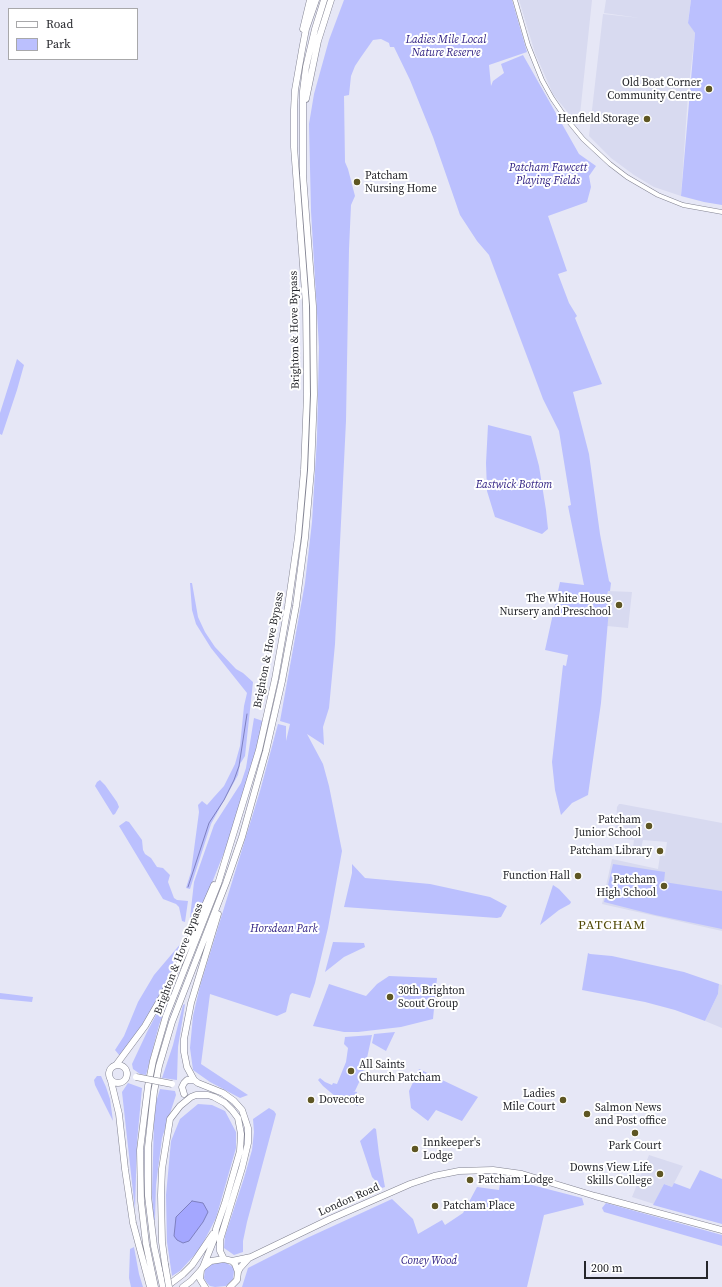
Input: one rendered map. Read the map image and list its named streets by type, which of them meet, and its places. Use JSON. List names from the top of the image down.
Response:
{
  "streets": {
    "highway": ["Brighton & Hove Bypass", "London Road"]
  },
  "districts": ["PATCHAM"],
  "parks": [
    "Ladies Mile Local Nature Reserve",
    "Patcham Fawcett Playing Fields",
    "Eastwick Bottom",
    "Horsdean Park",
    "Coney Wood"
  ],
  "places": [
    "Old Boat Corner Community Centre",
    "Henfield Storage",
    "Patcham Nursing Home",
    "The White House Nursery and Preschool",
    "Patcham Junior School",
    "Patcham Library",
    "Function Hall",
    "Patcham High School",
    "30th Brighton Scout Group",
    "All Saints Church Patcham",
    "Dovecote",
    "Ladies Mile Court",
    "Salmon News and Post office",
    "Park Court",
    "Innkeeper's Lodge",
    "Downs View Life Skills College",
    "Patcham Lodge",
    "Patcham Place"
  ],
  "legend": ["Road", "Park"],
  "scale_bar": "200 m"
}
